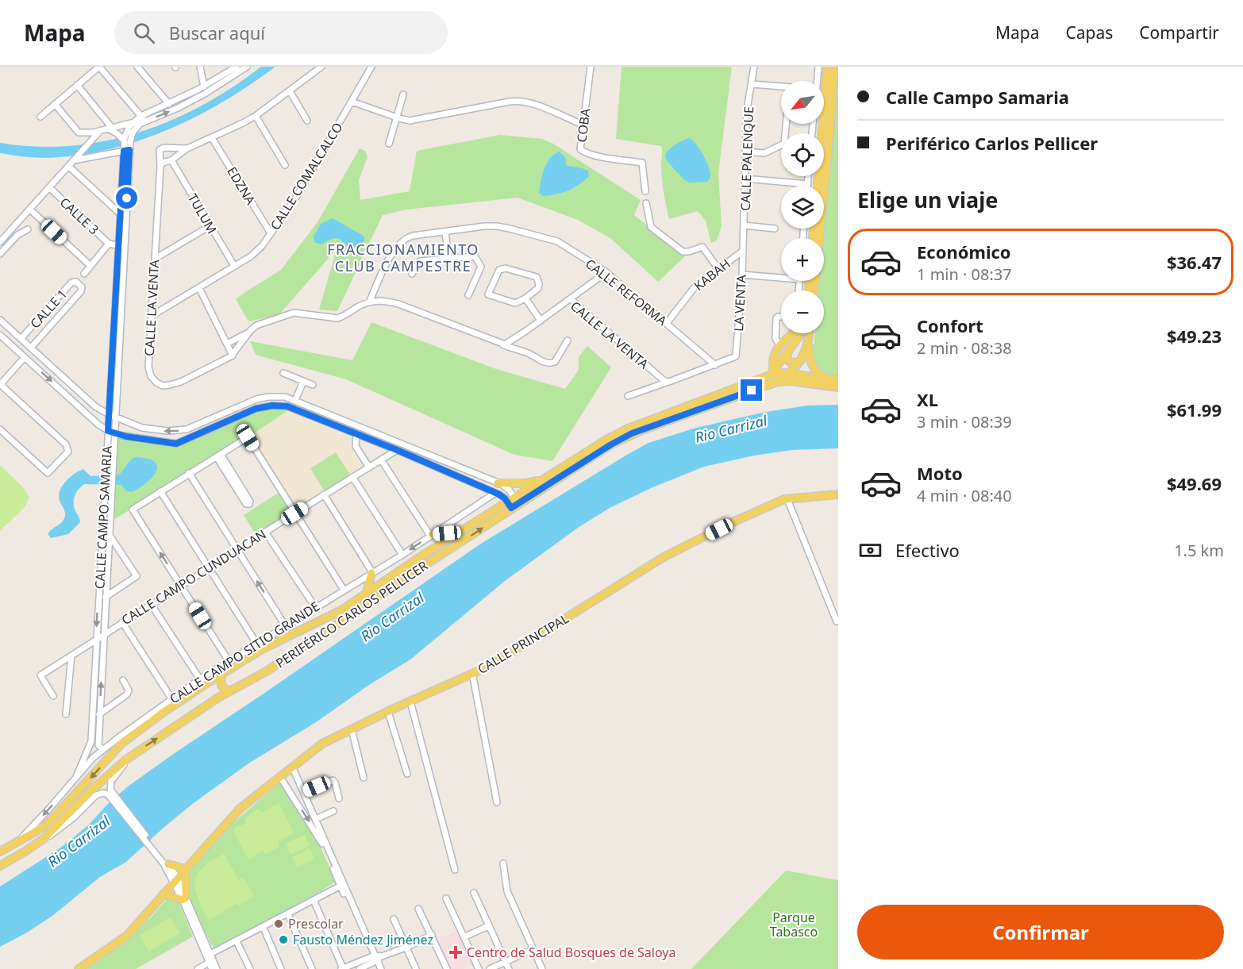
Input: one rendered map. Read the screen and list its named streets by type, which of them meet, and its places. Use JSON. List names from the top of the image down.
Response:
{
  "streets": {
    "main road": ["PERIFÉRICO CARLOS PELLICER", "CALLE PRINCIPAL"],
    "street": [
      "COBA",
      "CALLE PALENQUE",
      "CALLE COMALCALCO",
      "EDZNA",
      "TULUM",
      "CALLE 3",
      "KABAH",
      "CALLE REFORMA",
      "LA VENTA",
      "CALLE LA VENTA",
      "CALLE 1",
      "CALLE CAMPO SAMARIA",
      "CALLE CAMPO CUNDUACAN",
      "CALLE CAMPO SITIO GRANDE"
    ]
  },
  "crossings": [
    ["CALLE PALENQUE", "KABAH"],
    ["CALLE PALENQUE", "LA VENTA"],
    ["CALLE COMALCALCO", "EDZNA"],
    ["CALLE COMALCALCO", "TULUM"],
    ["CALLE COMALCALCO", "CALLE LA VENTA"],
    ["EDZNA", "CALLE LA VENTA"],
    ["KABAH", "CALLE REFORMA"],
    ["KABAH", "LA VENTA"],
    ["CALLE REFORMA", "CALLE LA VENTA"],
    ["LA VENTA", "CALLE LA VENTA"],
    ["CALLE CAMPO SAMARIA", "CALLE CAMPO CUNDUACAN"],
    ["CALLE CAMPO SAMARIA", "CALLE CAMPO SITIO GRANDE"]
  ],
  "districts": ["FRACCIONAMIENTO CLUB CAMPESTRE"],
  "water": ["Rio Carrizal"],
  "parks": ["Parque Tabasco"],
  "places": {
    "other": ["Prescolar", "Fausto Méndez Jiménez"],
    "health": ["Centro de Salud Bosques de Saloya"]
  },
  "north": "bottom left",
  "page": {
    "header": "Mapa",
    "search": "Buscar aquí",
    "nav": ["Mapa", "Capas", "Compartir"],
    "banner": ["Calle Campo Samaria", "Periférico Carlos Pellicer"],
    "map_buttons": ["+", "−"],
    "heading": "Elige un viaje",
    "list": [
      {
        "name": "Económico",
        "note": "1 min · 08:37",
        "value": "$36.47"
      },
      {
        "name": "Confort",
        "note": "2 min · 08:38",
        "value": "$49.23"
      },
      {
        "name": "XL",
        "note": "3 min · 08:39",
        "value": "$61.99"
      },
      {
        "name": "Moto",
        "note": "4 min · 08:40",
        "value": "$49.69"
      }
    ],
    "pay": ["Efectivo", "1.5 km"],
    "buttons": "Confirmar"
  }
}
